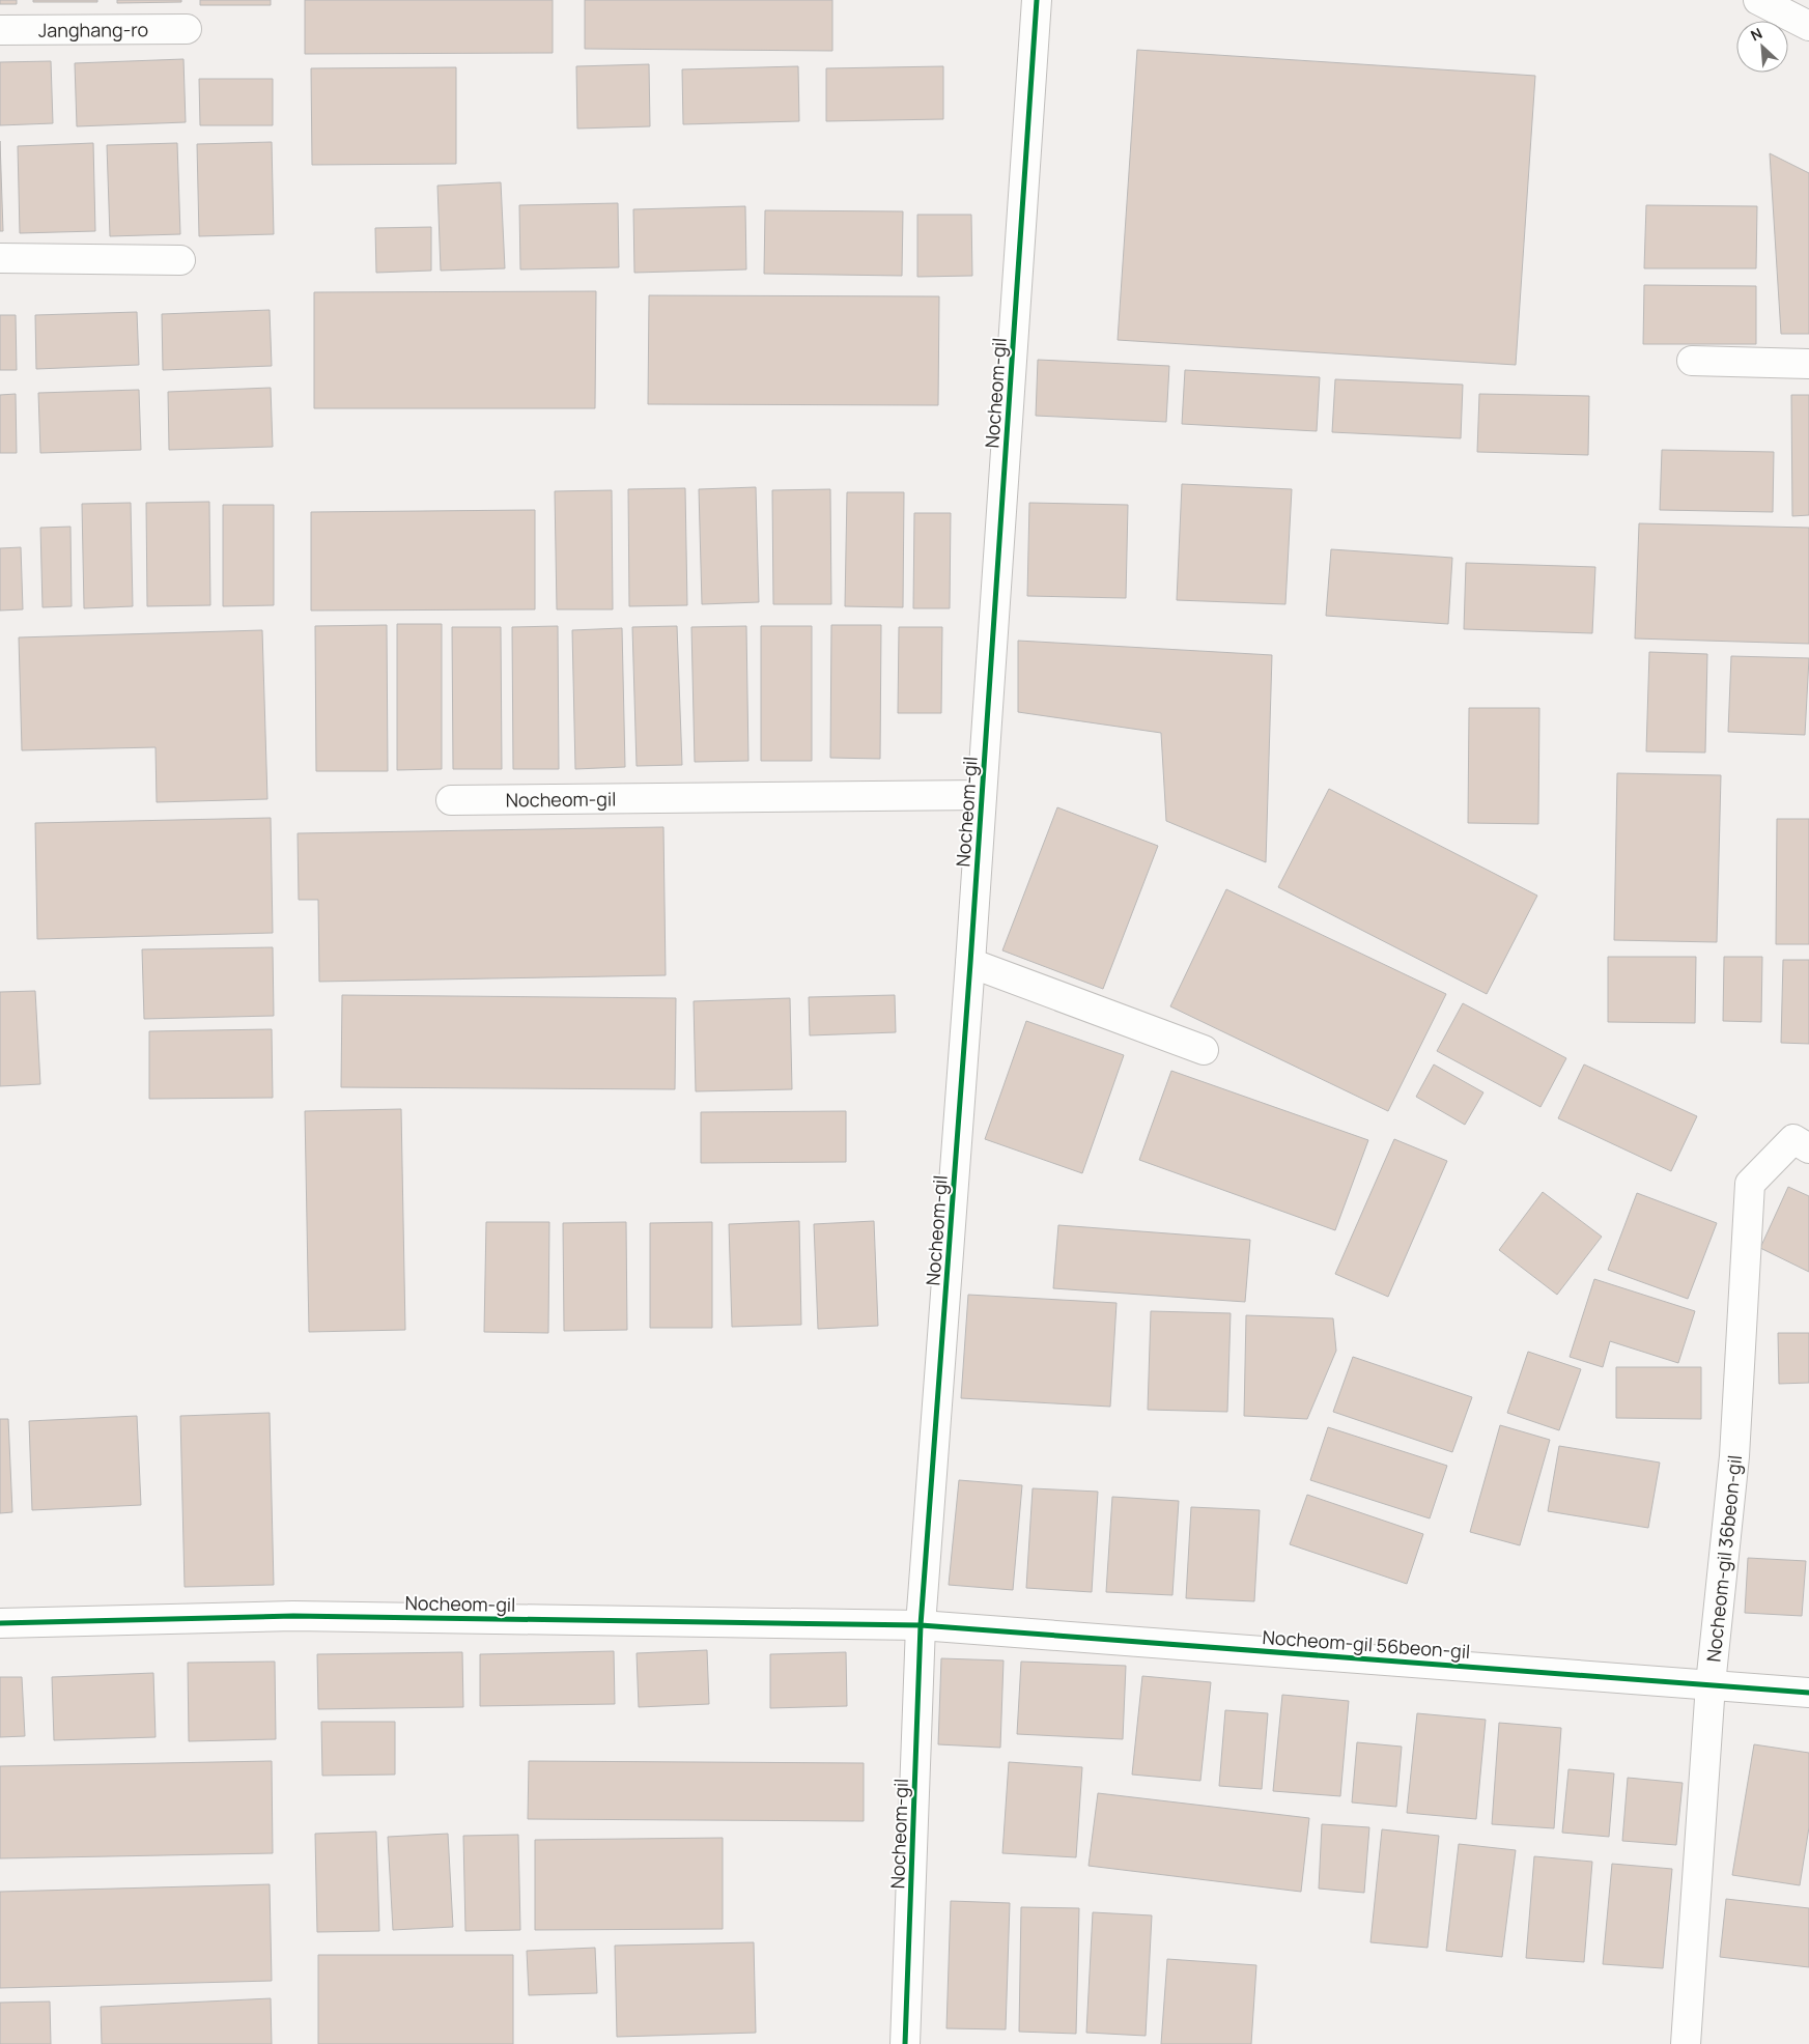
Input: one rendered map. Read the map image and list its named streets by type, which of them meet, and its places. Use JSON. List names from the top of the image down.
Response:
{
  "streets": {
    "street": [
      "Janghang-ro",
      "Nocheom-gil",
      "Nocheom-gil 36beon-gil",
      "Nocheom-gil 56beon-gil"
    ]
  },
  "crossings": [
    ["Nocheom-gil", "Nocheom-gil 56beon-gil"],
    ["Nocheom-gil 36beon-gil", "Nocheom-gil 56beon-gil"]
  ],
  "north": "top left"
}
